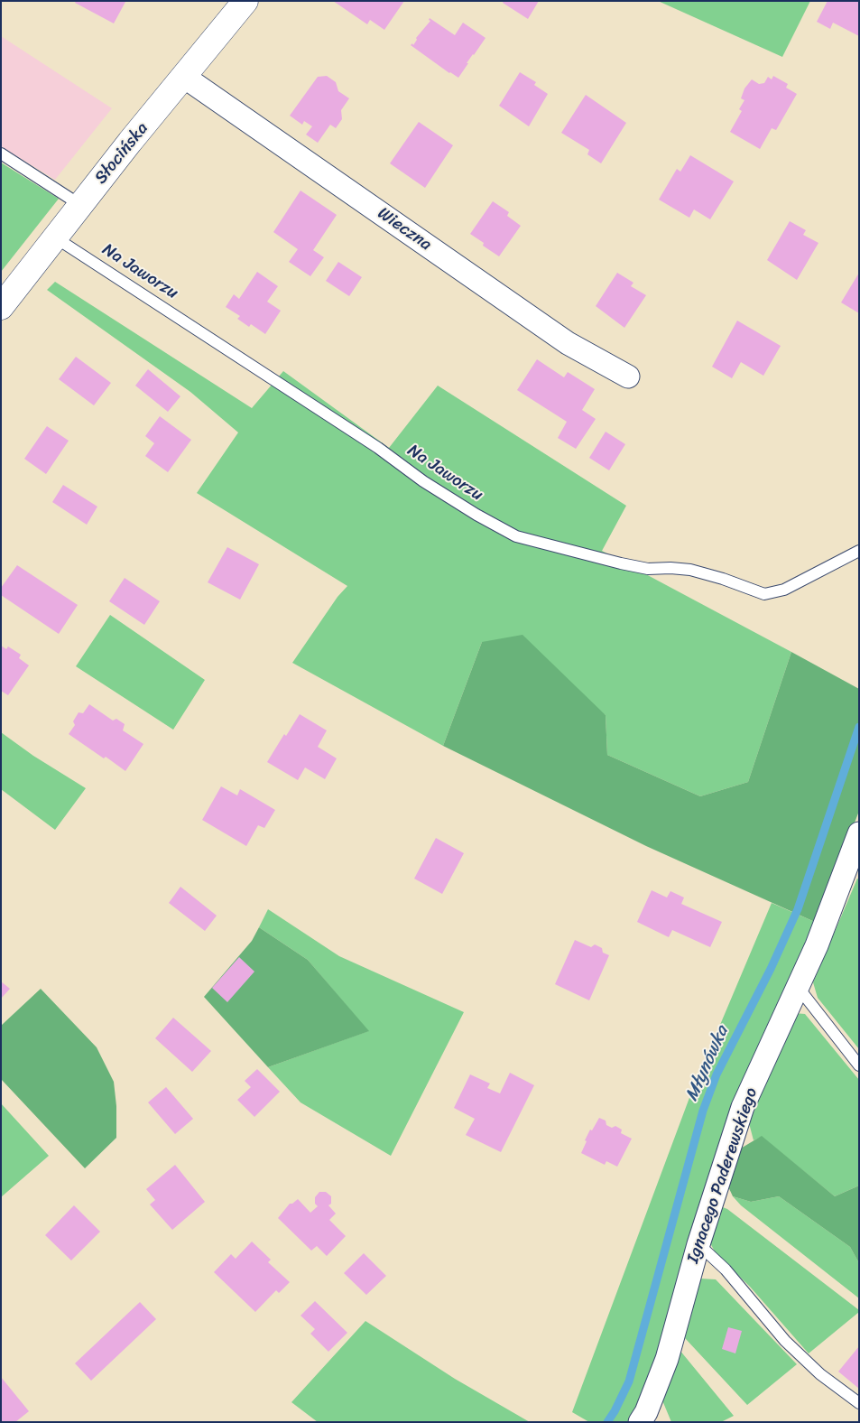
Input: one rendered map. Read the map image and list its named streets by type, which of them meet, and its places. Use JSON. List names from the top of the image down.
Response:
{
  "streets": {
    "street": ["Słocińska", "Wieczna", "Ignacego Paderewskiego"],
    "lane": ["Na Jaworzu"]
  },
  "crossings": [
    ["Słocińska", "Wieczna"],
    ["Słocińska", "Na Jaworzu"]
  ],
  "water": ["Młynówka"]
}
